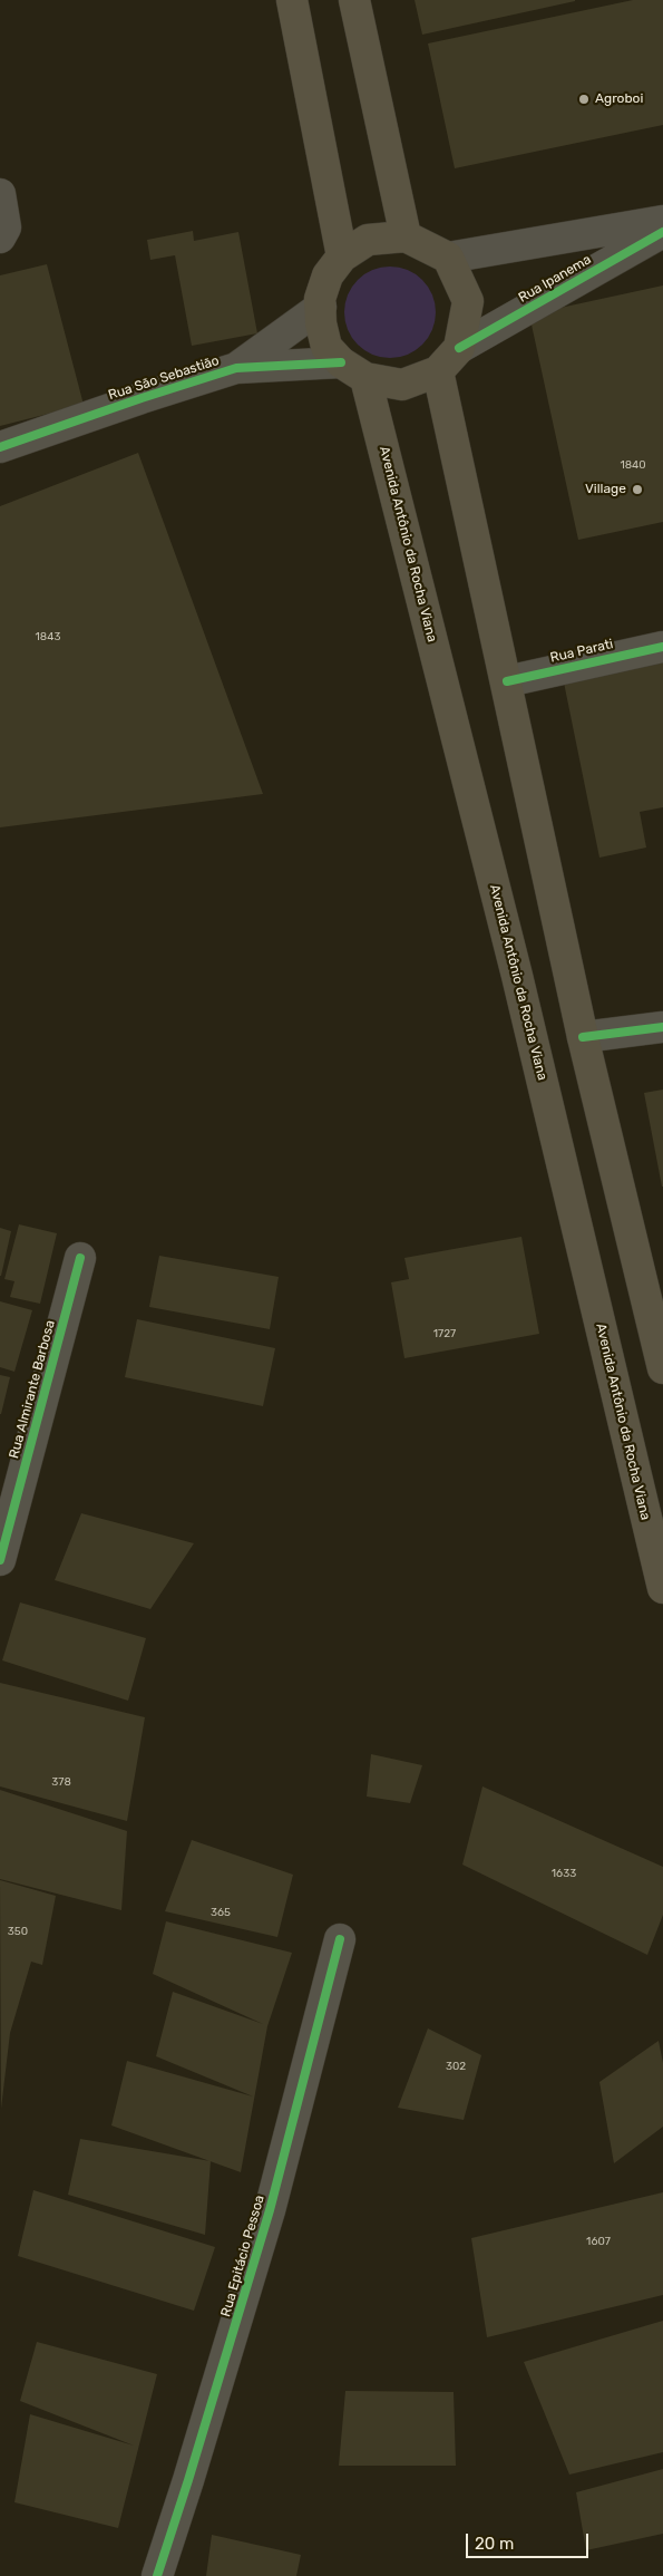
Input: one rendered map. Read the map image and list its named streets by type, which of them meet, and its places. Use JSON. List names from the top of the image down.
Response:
{
  "streets": {
    "main road": ["Avenida Antônio da Rocha Viana"],
    "street": [
      "Rua Ipanema",
      "Rua São Sebastião",
      "Rua Parati",
      "Rua Almirante Barbosa",
      "Rua Epitácio Pessoa"
    ]
  },
  "crossings": [
    ["Rua Ipanema", "Rua São Sebastião"],
    ["Rua Ipanema", "Avenida Antônio da Rocha Viana"],
    ["Rua São Sebastião", "Avenida Antônio da Rocha Viana"]
  ],
  "places": ["Agroboi", "Village"],
  "house_numbers": [
    "1840",
    "1843",
    "1727",
    "378",
    "1633",
    "365",
    "350",
    "302",
    "1607"
  ],
  "scale_bar": "20 m"
}
